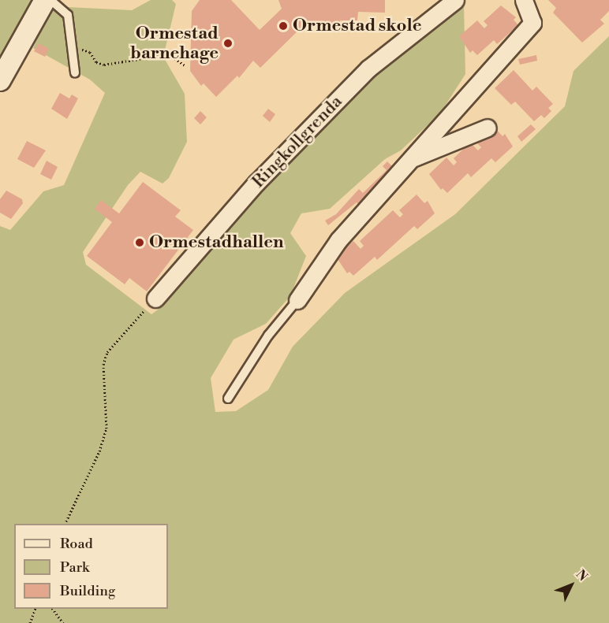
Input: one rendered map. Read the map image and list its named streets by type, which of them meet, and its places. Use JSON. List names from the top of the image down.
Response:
{
  "streets": {
    "street": ["Ringkollgrenda"]
  },
  "places": ["Ormestad skole", "Ormestad barnehage", "Ormestadhallen"],
  "legend": ["Road", "Park", "Building"],
  "north": "top right"
}
